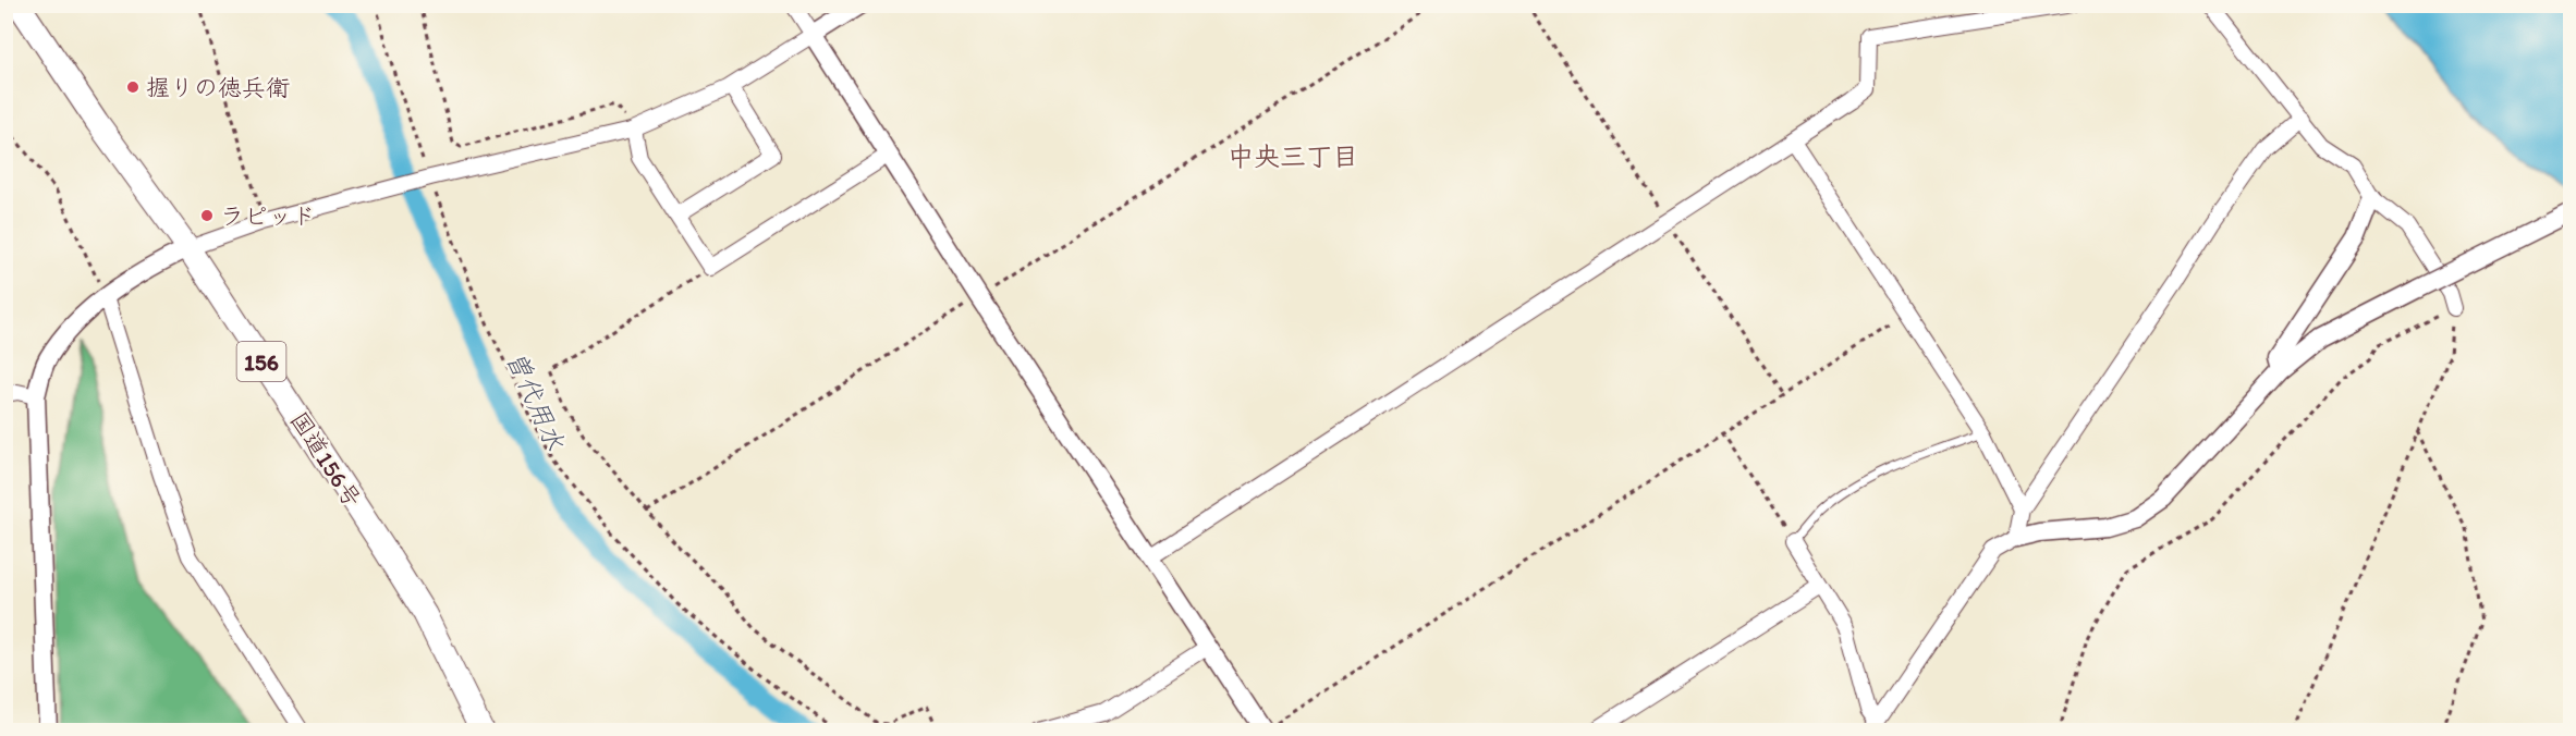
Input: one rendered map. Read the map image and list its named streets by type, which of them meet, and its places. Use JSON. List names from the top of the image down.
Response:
{
  "streets": {
    "highway": ["156", "国道156号"]
  },
  "districts": ["中央三丁目"],
  "water": ["曽代用水"],
  "places": ["握りの徳兵衛", "ラピッド"]
}
